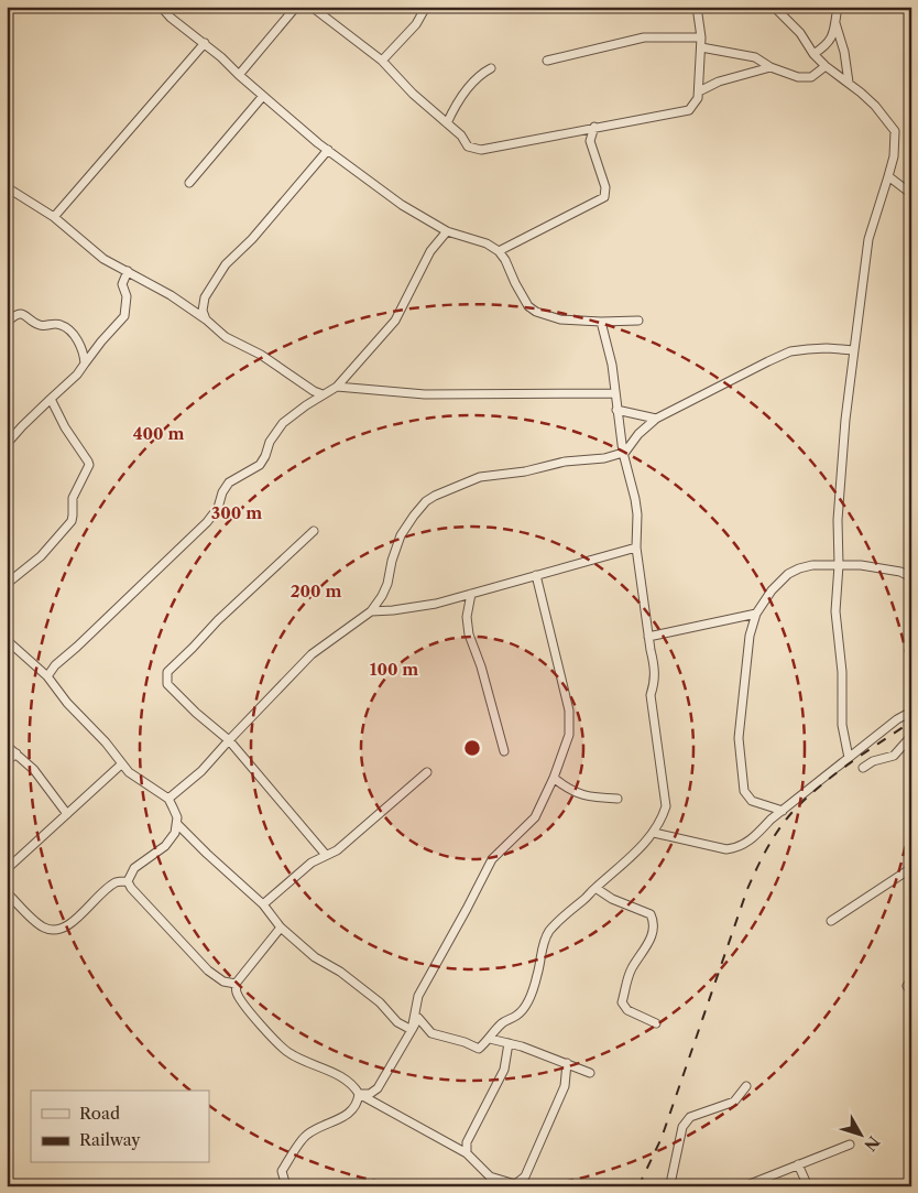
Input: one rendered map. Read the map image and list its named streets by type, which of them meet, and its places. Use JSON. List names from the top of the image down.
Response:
{
  "legend": ["Road", "Railway"],
  "north": "bottom right",
  "rings": [
    "400 m",
    "300 m",
    "200 m",
    "100 m"
  ]
}
